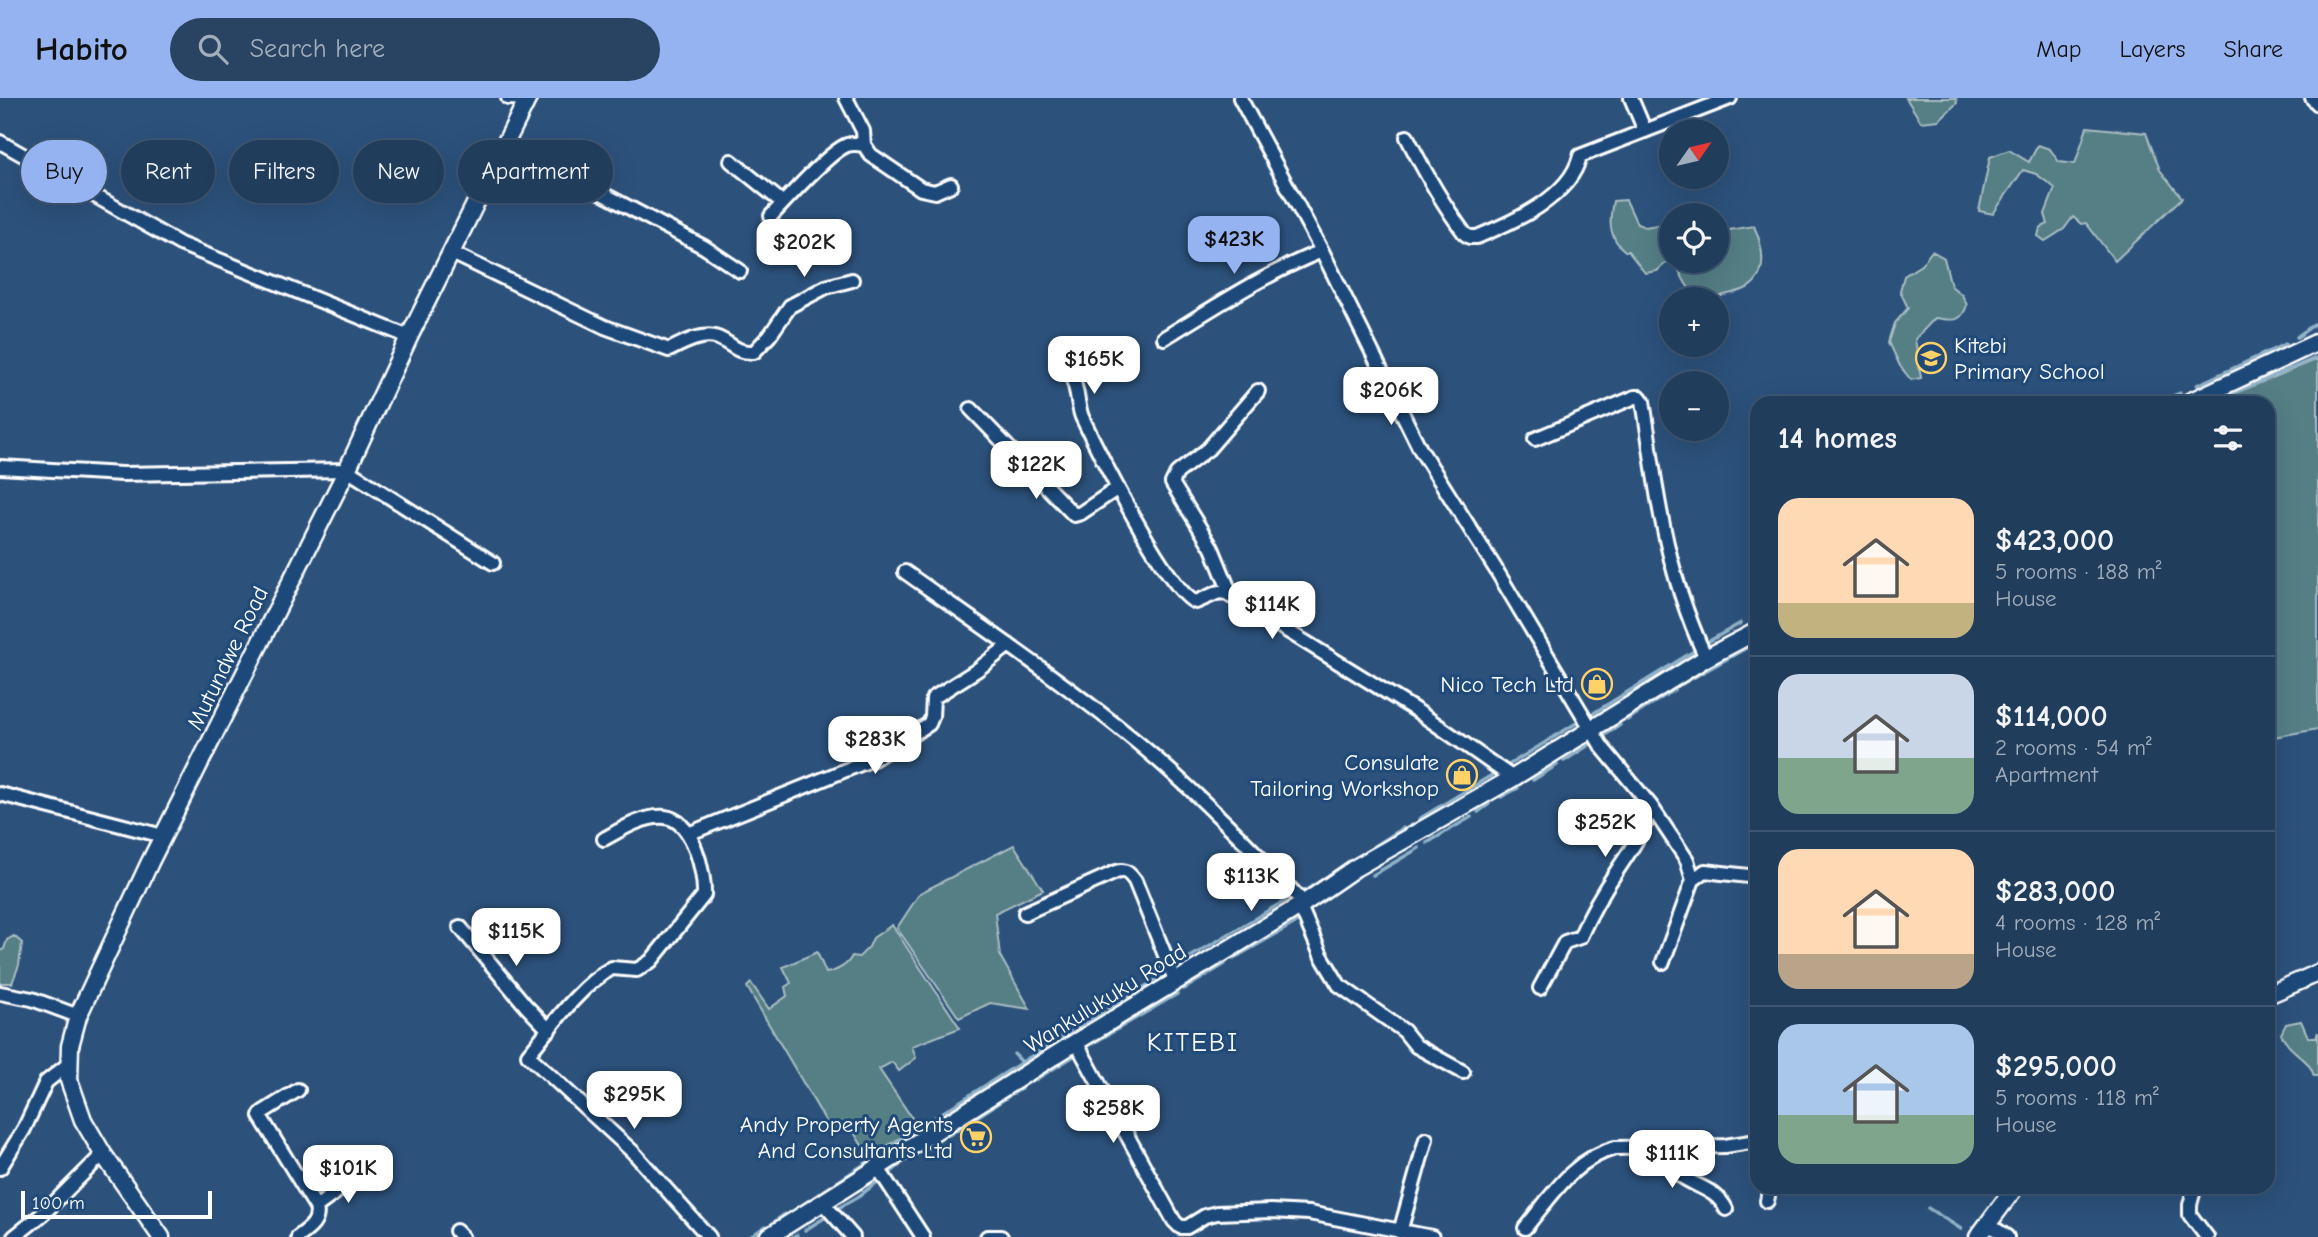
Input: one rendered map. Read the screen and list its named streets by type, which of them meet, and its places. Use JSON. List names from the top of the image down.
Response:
{
  "streets": {
    "main road": ["Mutundwe Road", "Wankulukuku Road"]
  },
  "districts": ["KITEBI"],
  "places": {
    "school or university": ["Kitebi Primary School"],
    "shop": ["Nico Tech Ltd", "Consulate Tailoring Workshop"],
    "supermarket": ["Andy Property Agents And Consultants Ltd"]
  },
  "scale_bar": "100 m",
  "north": "top right",
  "page": {
    "header": "Habito",
    "search": "Search here",
    "nav": ["Map", "Layers", "Share"],
    "map_buttons": ["+", "−"],
    "chip": [
      "Buy",
      "Rent",
      "Filters",
      "New",
      "Apartment"
    ],
    "price": [
      "$423K",
      "$202K",
      "$165K",
      "$206K",
      "$122K",
      "$114K",
      "$283K",
      "$252K",
      "$113K",
      "$115K",
      "$295K",
      "$258K",
      "$111K",
      "$101K"
    ],
    "heading": "14 homes",
    "list": [
      {
        "name": "$423,000",
        "note": "5 rooms · 188 m² · House"
      },
      {
        "name": "$114,000",
        "note": "2 rooms · 54 m² · Apartment"
      },
      {
        "name": "$283,000",
        "note": "4 rooms · 128 m² · House"
      },
      {
        "name": "$295,000",
        "note": "5 rooms · 118 m² · House"
      }
    ],
    "scale": "100 m"
  }
}
